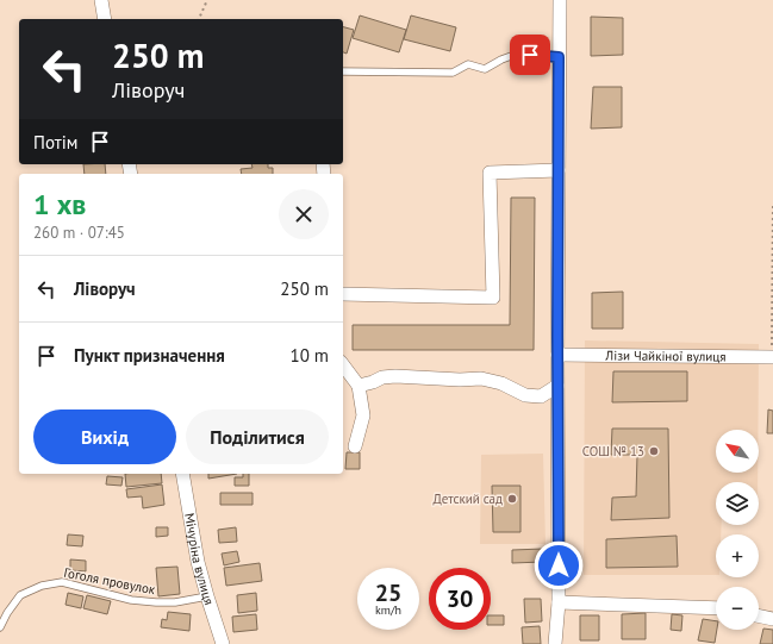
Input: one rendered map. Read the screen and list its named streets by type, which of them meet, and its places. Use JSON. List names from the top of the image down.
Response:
{
  "streets": {
    "street": ["Лізи Чайкіної вулиця", "Мічуріна вулиця"],
    "lane": ["Гоголя провулок"]
  },
  "crossings": [
    ["Мічуріна вулиця", "Гоголя провулок"]
  ],
  "places": ["СОШ № 13", "Детский сад"],
  "north": "top left",
  "page": {
    "turn": ["250 m", "Ліворуч"],
    "then": "Потім",
    "heading": ["1 хв", "260 m · 07:45"],
    "list": [
      {
        "name": "Ліворуч",
        "value": "250 m"
      },
      {
        "name": "Пункт призначення",
        "value": "10 m"
      }
    ],
    "buttons": ["Вихід", "Поділитися"],
    "map_buttons": ["+", "−"],
    "speed": "25 km/h",
    "limit": "30"
  }
}
